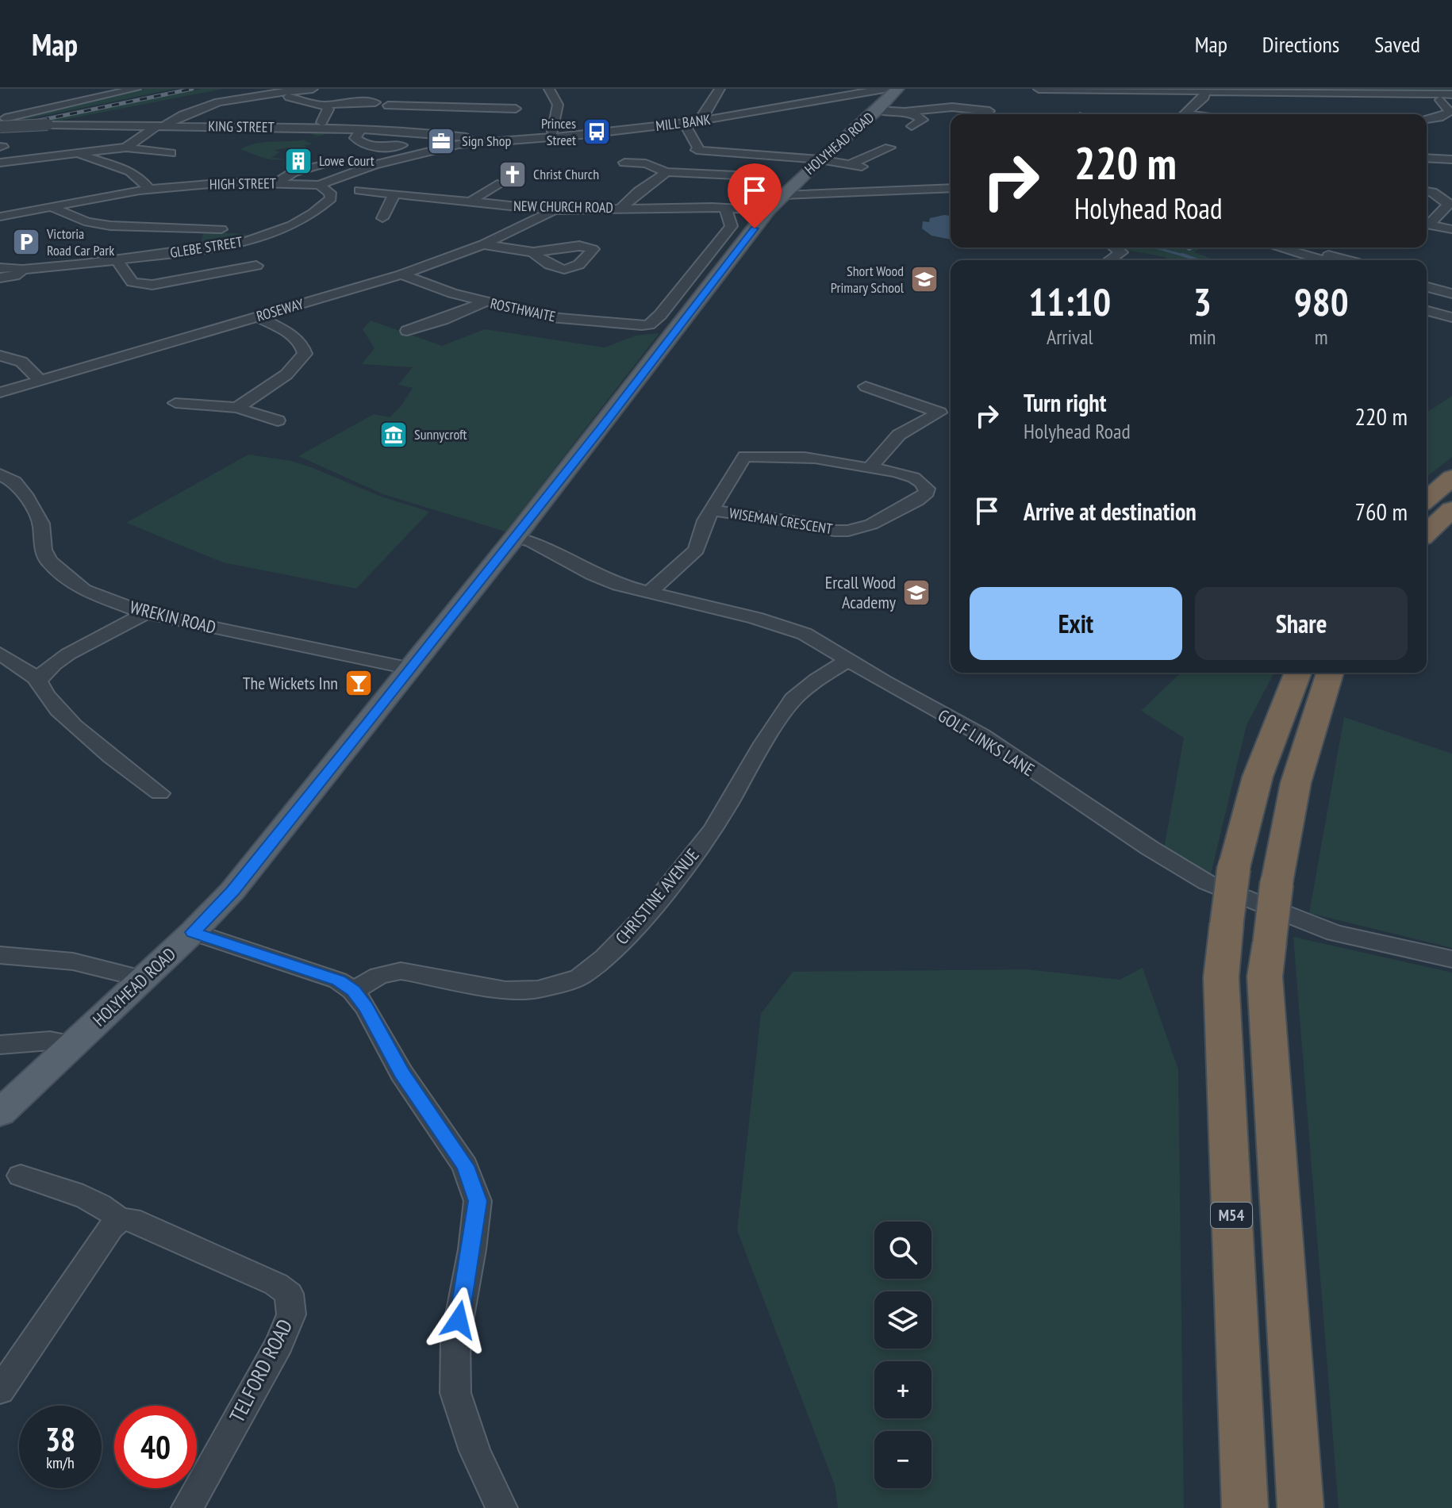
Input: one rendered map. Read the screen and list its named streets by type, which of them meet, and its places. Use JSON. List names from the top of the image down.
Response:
{
  "streets": {
    "highway": ["M54"],
    "main road": ["HOLYHEAD ROAD"],
    "street": [
      "MILL BANK",
      "KING STREET",
      "HIGH STREET",
      "NEW CHURCH ROAD",
      "GLEBE STREET",
      "ROSEWAY",
      "ROSTHWAITE",
      "WISEMAN CRESCENT",
      "WREKIN ROAD",
      "GOLF LINKS LANE",
      "CHRISTINE AVENUE",
      "TELFORD ROAD"
    ]
  },
  "crossings": [
    ["MILL BANK", "KING STREET"],
    ["MILL BANK", "HOLYHEAD ROAD"],
    ["MILL BANK", "HIGH STREET"],
    ["KING STREET", "HIGH STREET"],
    ["HOLYHEAD ROAD", "NEW CHURCH ROAD"],
    ["HOLYHEAD ROAD", "WREKIN ROAD"],
    ["HOLYHEAD ROAD", "GOLF LINKS LANE"],
    ["HIGH STREET", "GLEBE STREET"],
    ["NEW CHURCH ROAD", "ROSEWAY"],
    ["ROSEWAY", "ROSTHWAITE"],
    ["WISEMAN CRESCENT", "GOLF LINKS LANE"],
    ["GOLF LINKS LANE", "CHRISTINE AVENUE"]
  ],
  "places": {
    "bus stop": ["Princes Street"],
    "office": ["Sign Shop"],
    "building": ["Lowe Court"],
    "church": ["Christ Church"],
    "parking": ["Victoria Road Car Park"],
    "school or university": ["Short Wood Primary School", "Ercall Wood Academy"],
    "museum": ["Sunnycroft"],
    "bar": ["The Wickets Inn"]
  },
  "page": {
    "header": "Map",
    "nav": ["Map", "Directions", "Saved"],
    "turn": ["220 m", "Holyhead Road"],
    "eta": [
      "11:10",
      "Arrival",
      "3",
      "min",
      "980",
      "m"
    ],
    "list": [
      {
        "name": "Turn right",
        "note": "Holyhead Road",
        "value": "220 m"
      },
      {
        "name": "Arrive at destination",
        "value": "760 m"
      }
    ],
    "buttons": ["Exit", "Share"],
    "map_buttons": ["+", "−"],
    "speed": "38 km/h",
    "limit": "40"
  }
}
